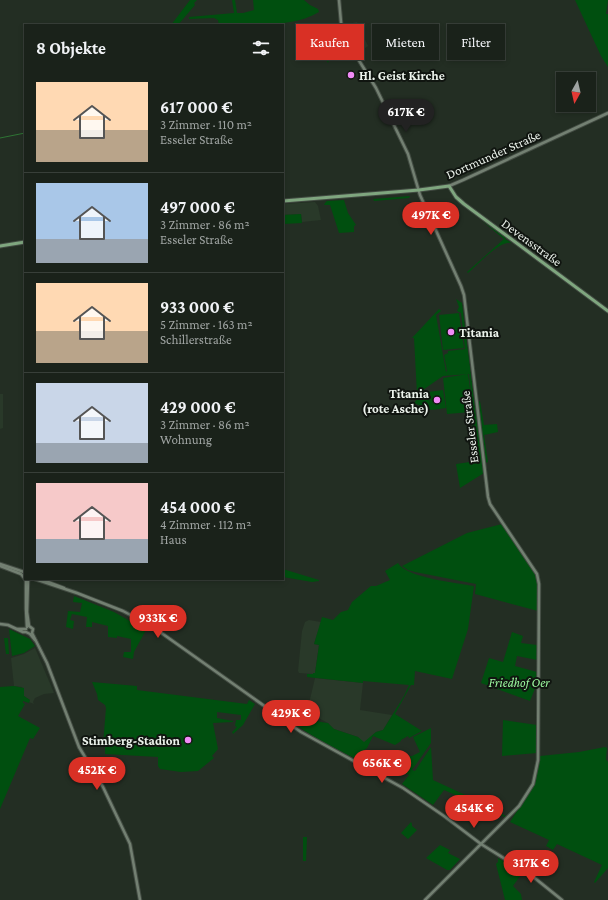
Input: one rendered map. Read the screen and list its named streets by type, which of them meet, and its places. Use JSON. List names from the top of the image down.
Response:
{
  "streets": {
    "main road": ["Dortmunder Straße", "Devensstraße", "Esseler Straße"]
  },
  "crossings": [
    ["Dortmunder Straße", "Devensstraße"],
    ["Dortmunder Straße", "Esseler Straße"]
  ],
  "parks": ["Friedhof Oer"],
  "places": [
    "Hl. Geist Kirche",
    "Titania",
    "Titania (rote Asche)",
    "Stimberg-Stadion"
  ],
  "north": "bottom",
  "page": {
    "chip": ["Kaufen", "Mieten", "Filter"],
    "heading": "8 Objekte",
    "list": [
      {
        "name": "617 000 €",
        "note": "3 Zimmer · 110 m² · Esseler Straße"
      },
      {
        "name": "497 000 €",
        "note": "3 Zimmer · 86 m² · Esseler Straße"
      },
      {
        "name": "933 000 €",
        "note": "5 Zimmer · 163 m² · Schillerstraße"
      },
      {
        "name": "429 000 €",
        "note": "3 Zimmer · 86 m² · Wohnung"
      },
      {
        "name": "454 000 €",
        "note": "4 Zimmer · 112 m² · Haus"
      }
    ],
    "price": [
      "617K €",
      "497K €",
      "933K €",
      "429K €",
      "656K €",
      "452K €",
      "454K €",
      "317K €"
    ]
  }
}
